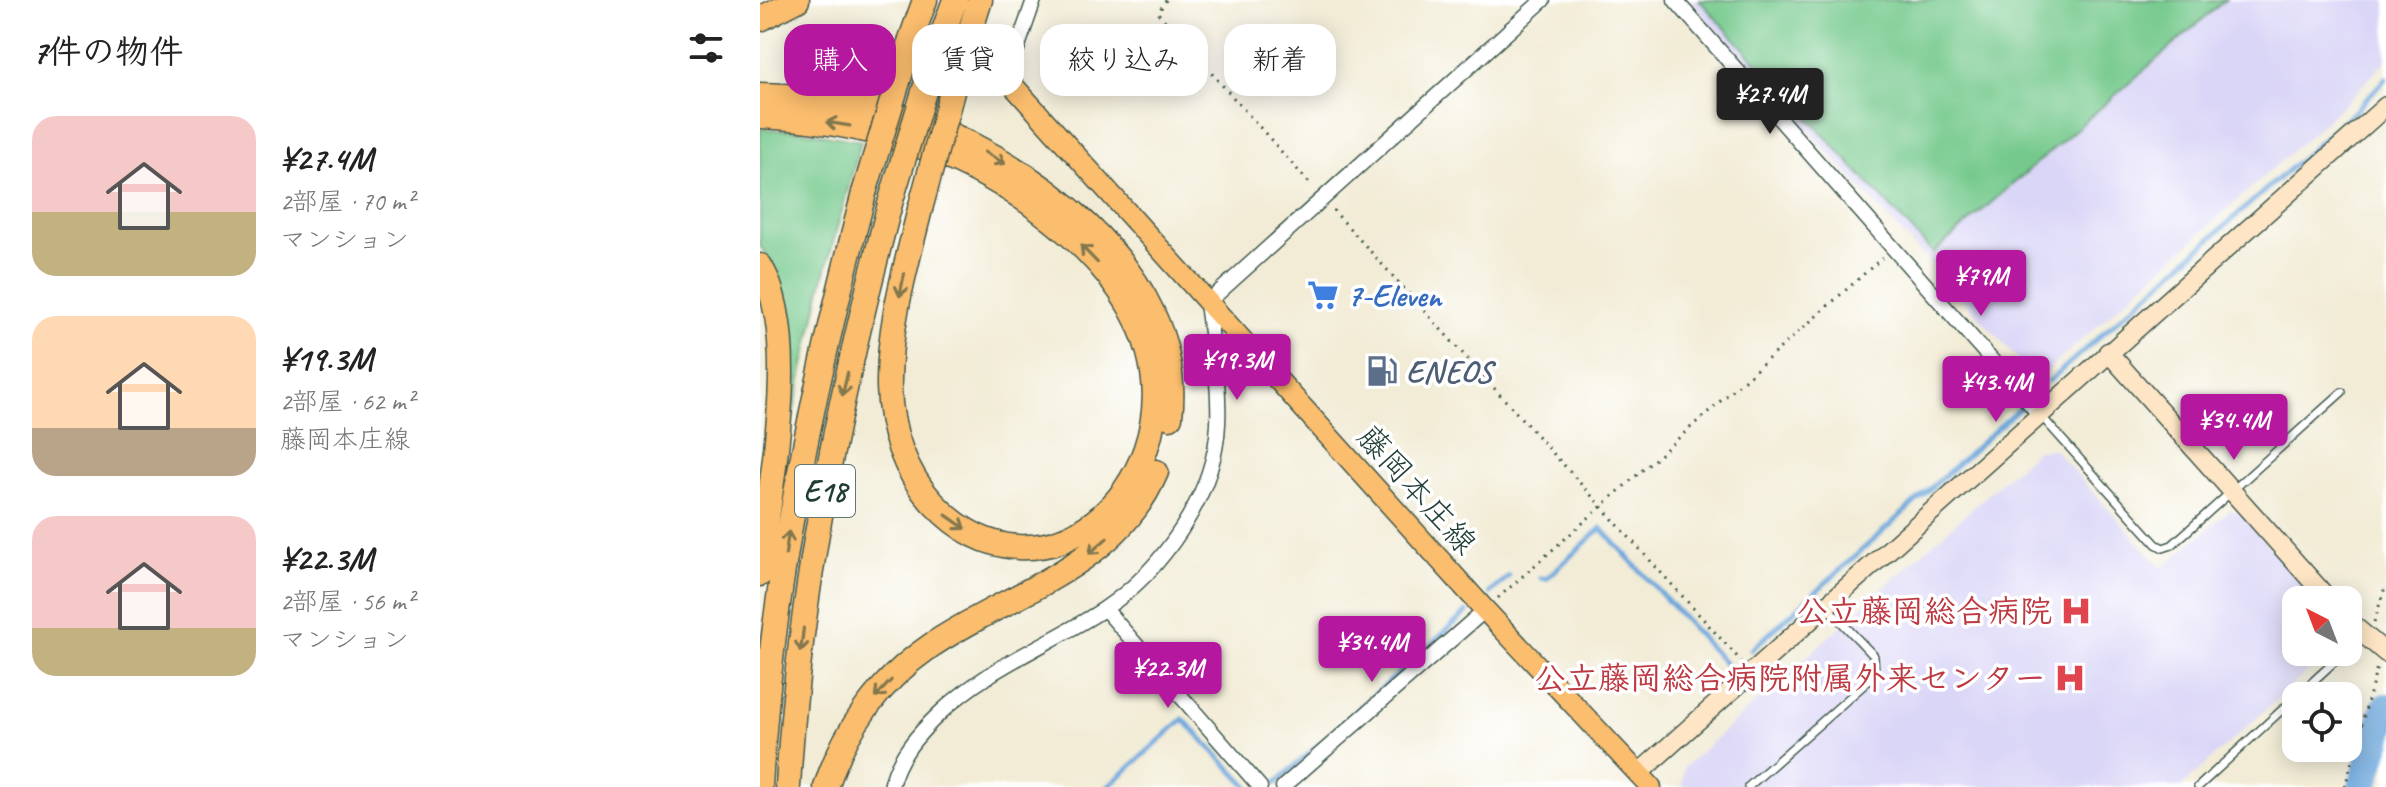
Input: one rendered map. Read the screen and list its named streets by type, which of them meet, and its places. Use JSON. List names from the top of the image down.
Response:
{
  "streets": {
    "highway": ["E18"],
    "main road": ["藤岡本庄線"]
  },
  "places": {
    "supermarket": ["7-Eleven"],
    "fuel station": ["ENEOS"],
    "hospital": ["公立藤岡総合病院", "公立藤岡総合病院附属外来センター"]
  },
  "north": "top left",
  "page": {
    "heading": "7件の物件",
    "chip": [
      "購入",
      "賃貸",
      "絞り込み",
      "新着"
    ],
    "price": [
      "¥27.4M",
      "¥79M",
      "¥19.3M",
      "¥43.4M",
      "¥34.4M",
      "¥34.4M",
      "¥22.3M"
    ],
    "list": [
      {
        "name": "¥27.4M",
        "note": "2部屋 · 70 m² · マンション"
      },
      {
        "name": "¥19.3M",
        "note": "2部屋 · 62 m² · 藤岡本庄線"
      },
      {
        "name": "¥22.3M",
        "note": "2部屋 · 56 m² · マンション"
      }
    ]
  }
}
